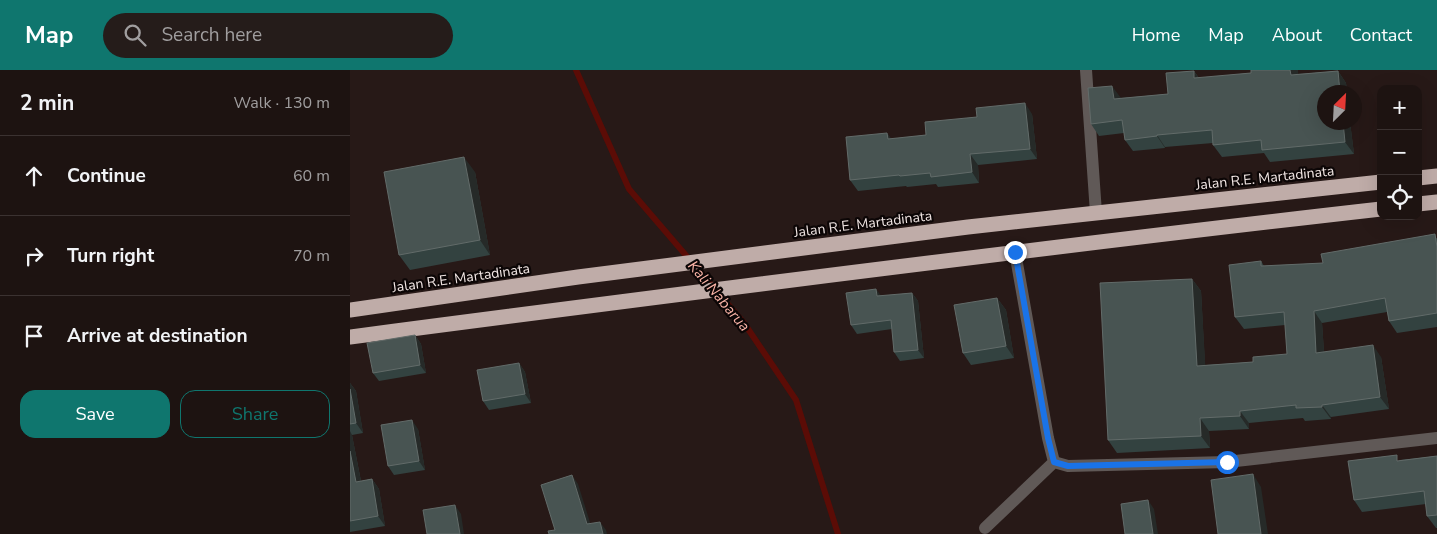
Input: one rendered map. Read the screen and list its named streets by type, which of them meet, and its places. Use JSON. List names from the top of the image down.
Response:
{
  "streets": {
    "highway": ["Jalan R.E. Martadinata"]
  },
  "water": ["Kali Nabarua"],
  "north": "top right",
  "page": {
    "header": "Map",
    "search": "Search here",
    "nav": [
      "Home",
      "Map",
      "About",
      "Contact"
    ],
    "heading": ["2 min", "Walk · 130 m"],
    "map_buttons": ["+", "−"],
    "list": [
      ["Continue", "60 m"],
      ["Turn right", "70 m"],
      "Arrive at destination"
    ],
    "buttons": ["Save", "Share"]
  }
}
